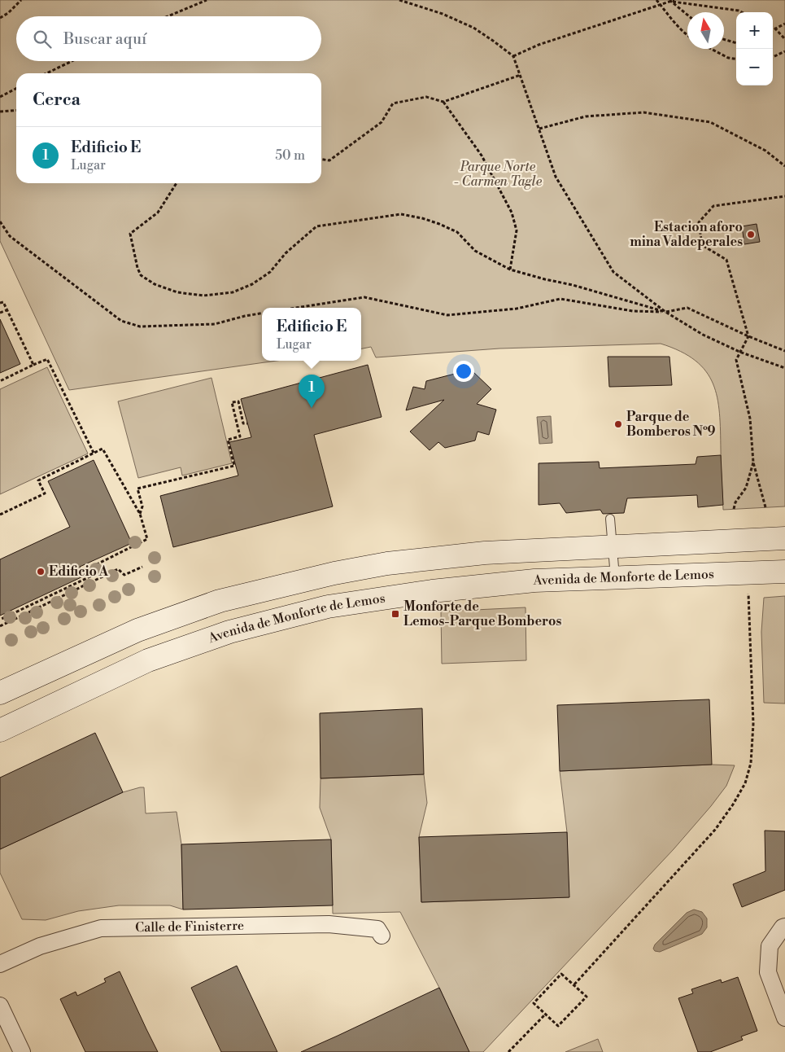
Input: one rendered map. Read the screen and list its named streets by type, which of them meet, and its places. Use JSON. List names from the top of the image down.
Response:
{
  "streets": {
    "street": ["Avenida de Monforte de Lemos", "Calle de Finisterre"]
  },
  "parks": ["Parque Norte - Carmen Tagle"],
  "places": {
    "other": ["Estacion aforo mina Valdeperales", "Parque de Bomberos Nº9", "Edificio A"],
    "transit": ["Monforte de Lemos-Parque Bomberos"]
  },
  "north": "top",
  "page": {
    "map_buttons": ["+", "−"],
    "search": "Buscar aquí",
    "heading": "Cerca",
    "list": [
      {
        "mark": "1",
        "name": "Edificio E",
        "note": "Lugar",
        "value": "50 m"
      }
    ],
    "popup": ["Edificio E", "Lugar"],
    "pins": "1"
  }
}
